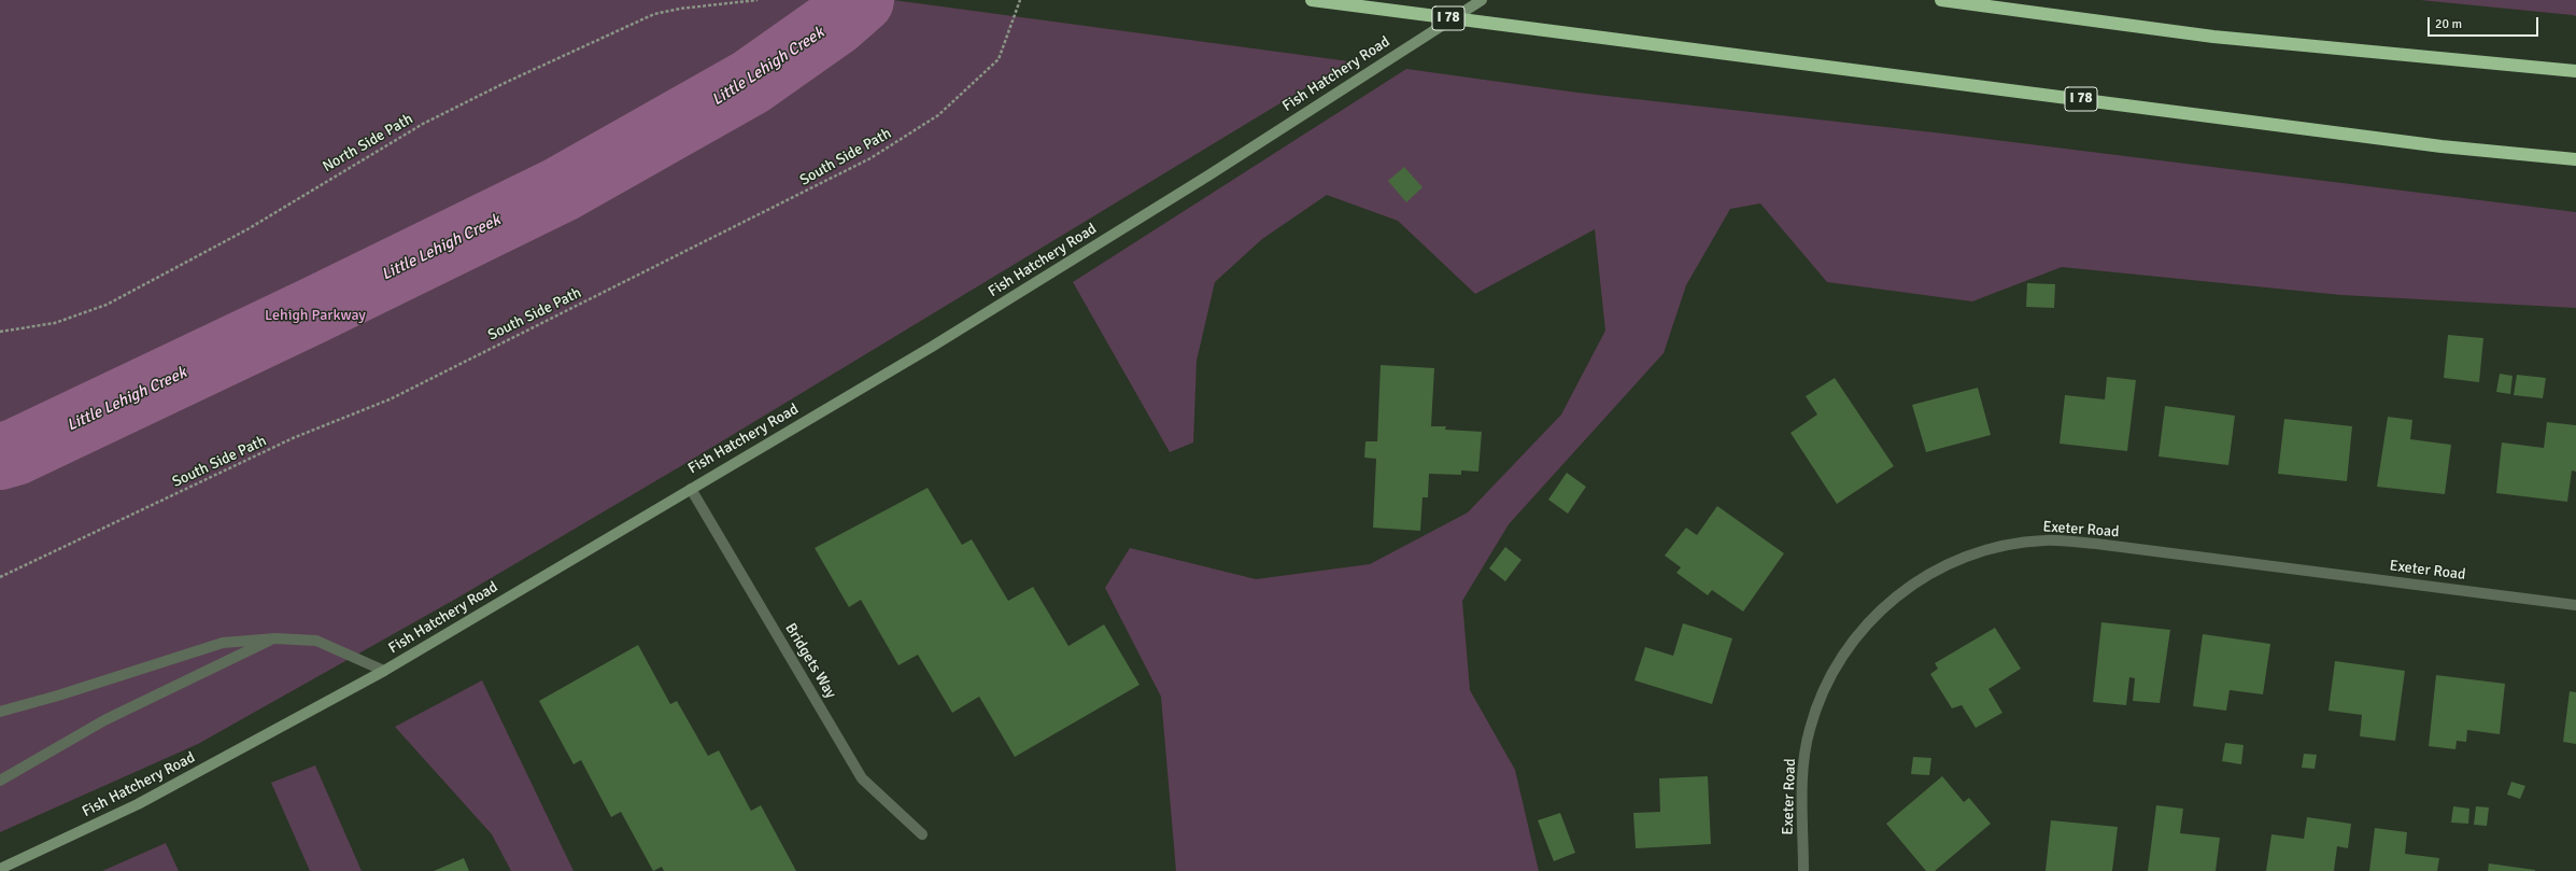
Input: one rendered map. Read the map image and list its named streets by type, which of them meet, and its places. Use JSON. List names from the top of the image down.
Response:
{
  "streets": {
    "highway": ["I 78"],
    "street": ["Fish Hatchery Road", "Exeter Road", "Bridgets Way"],
    "path": ["North Side Path", "South Side Path"]
  },
  "crossings": [
    ["Fish Hatchery Road", "Bridgets Way"]
  ],
  "water": ["Little Lehigh Creek"],
  "parks": ["Lehigh Parkway"],
  "scale_bar": "20 m"
}
